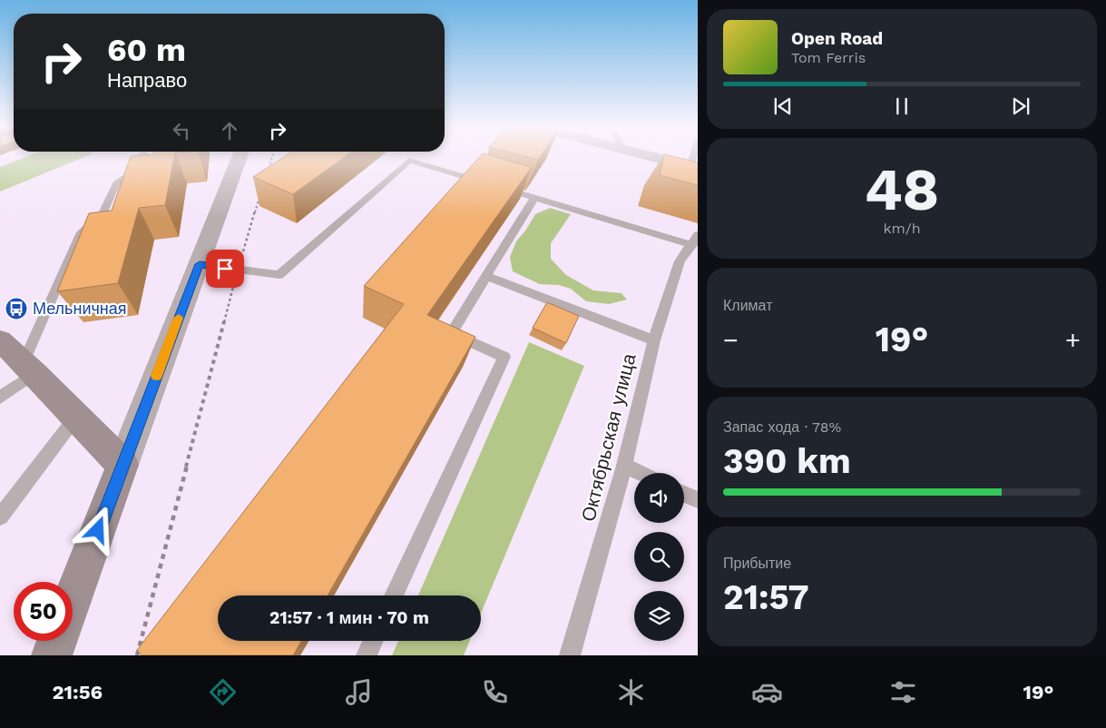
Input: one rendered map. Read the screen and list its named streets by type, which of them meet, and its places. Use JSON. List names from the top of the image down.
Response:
{
  "streets": {
    "lane": ["Октябрьская улица"]
  },
  "places": {
    "bus stop": ["Мельничная"]
  },
  "page": {
    "turn": ["60 m", "Направо"],
    "song": ["Open Road", "Tom Ferris"],
    "tile": [
      ["48", "km/h"],
      "Климат",
      ["Запас хода · 78%", "390 km"],
      ["Прибытие", "21:57"]
    ],
    "heat": ["−", "19°", "+"],
    "limit": "50",
    "trip": "21:57 · 1 мин · 70 m",
    "tabs": ["21:56", "19°"]
  }
}
